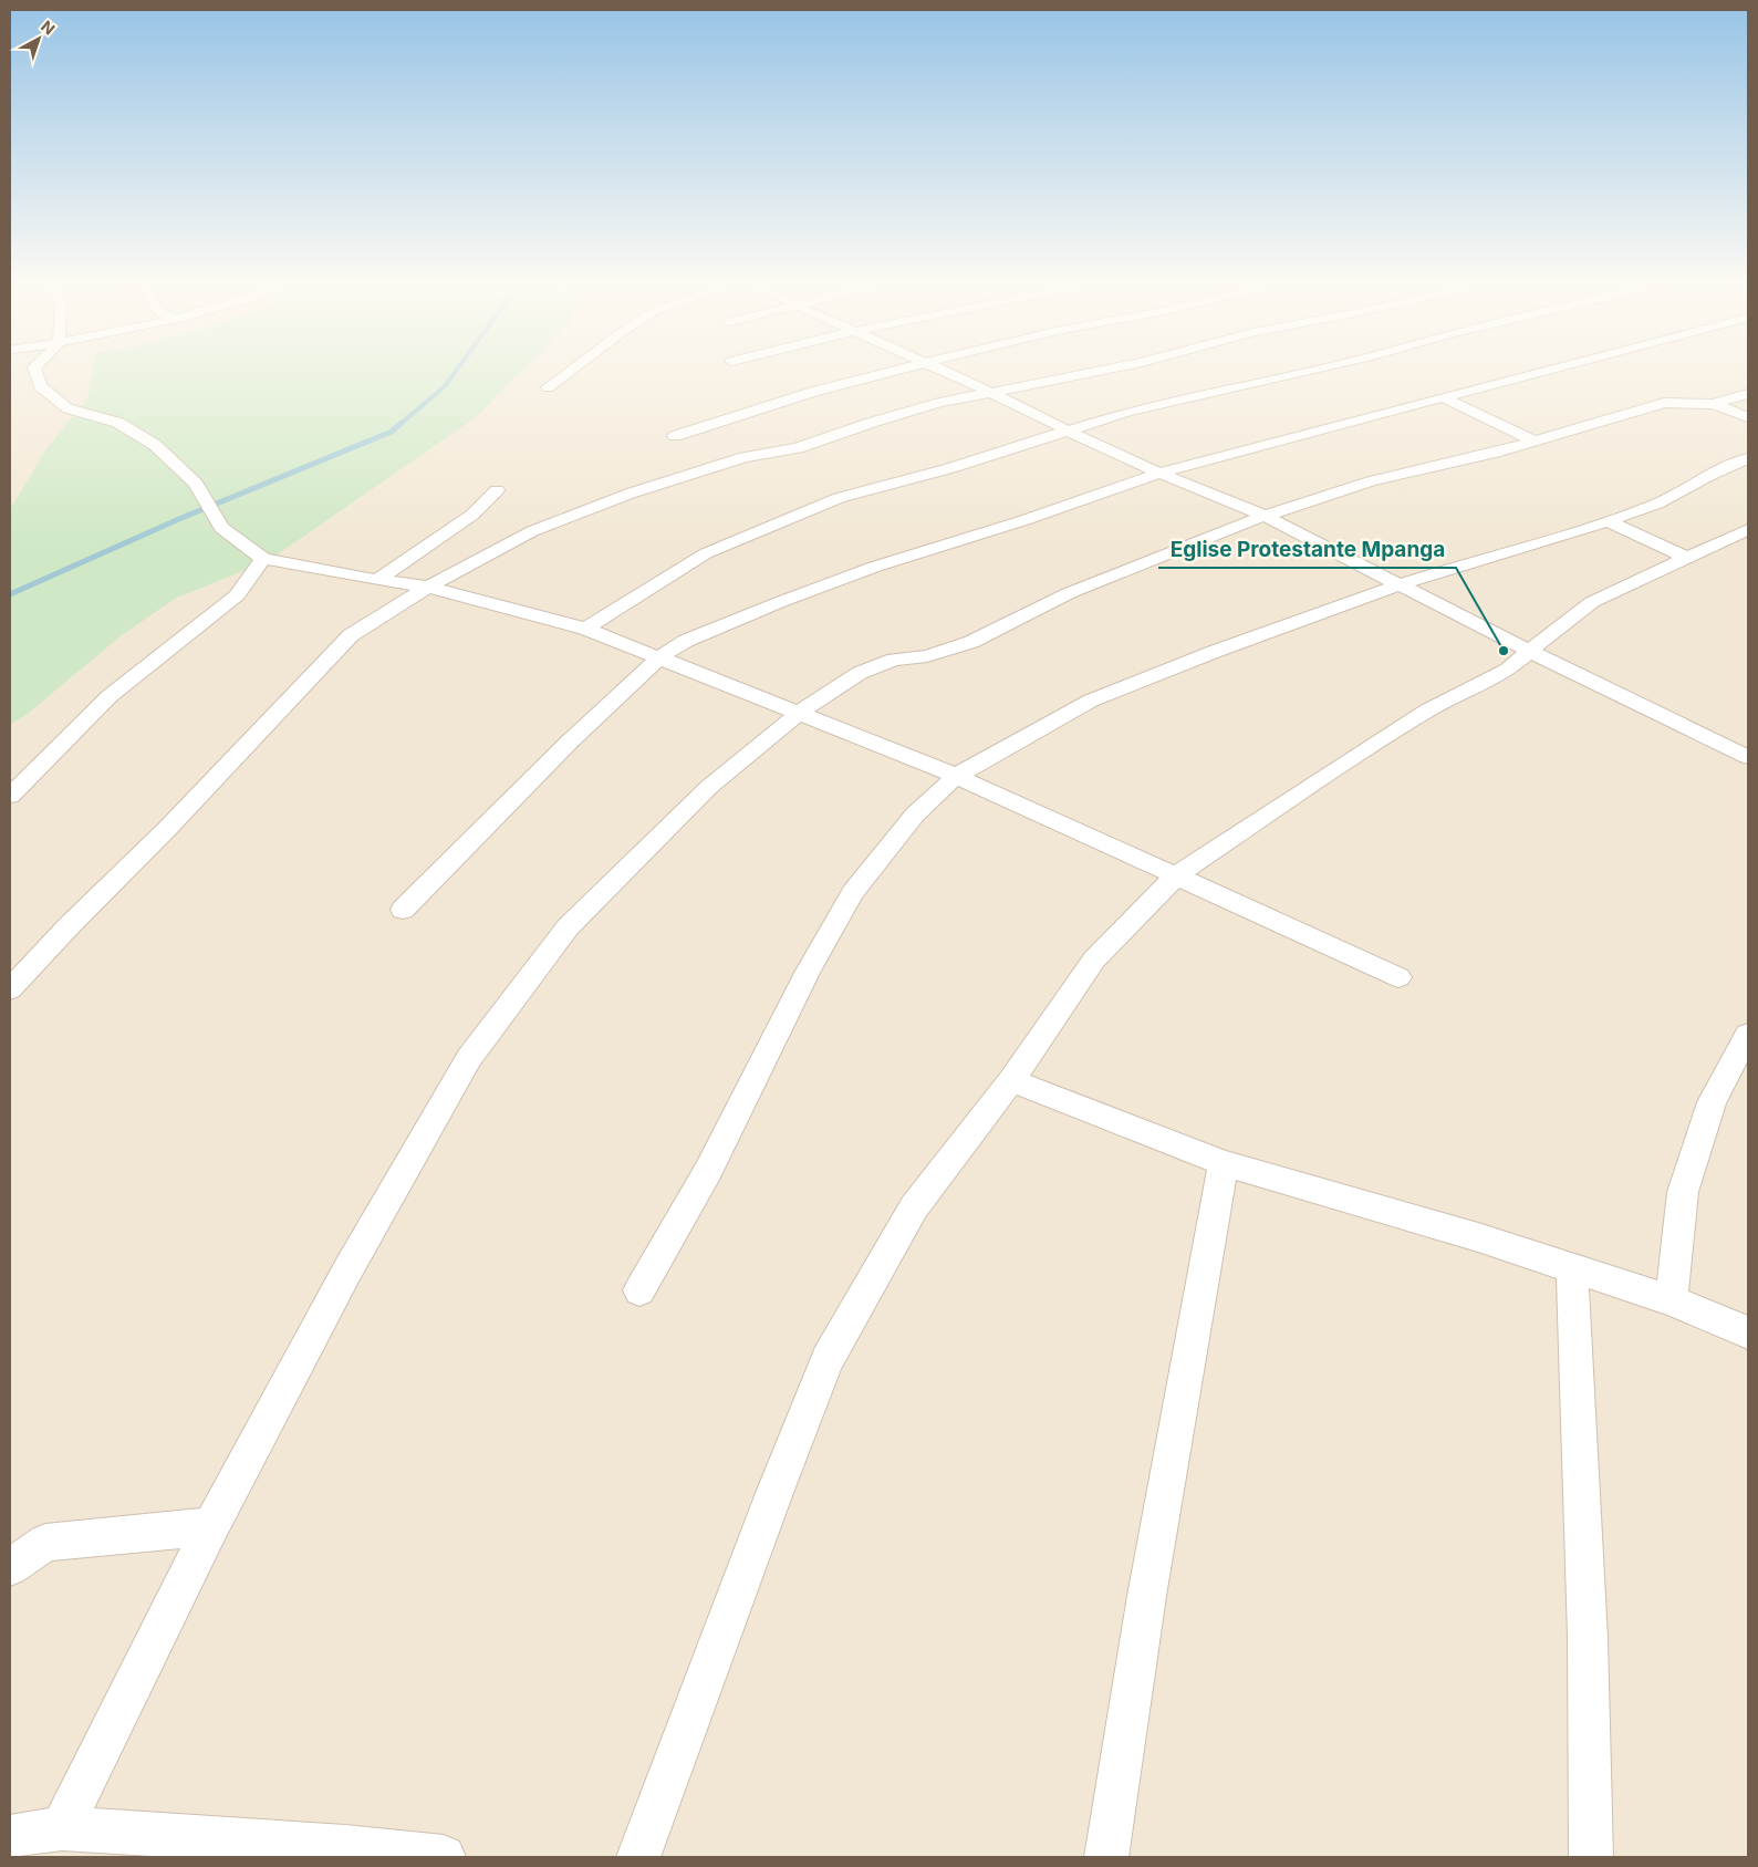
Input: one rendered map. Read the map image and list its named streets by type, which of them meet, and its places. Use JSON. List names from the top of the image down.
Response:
{
  "places": ["Eglise Protestante Mpanga"],
  "north": "top right"
}
